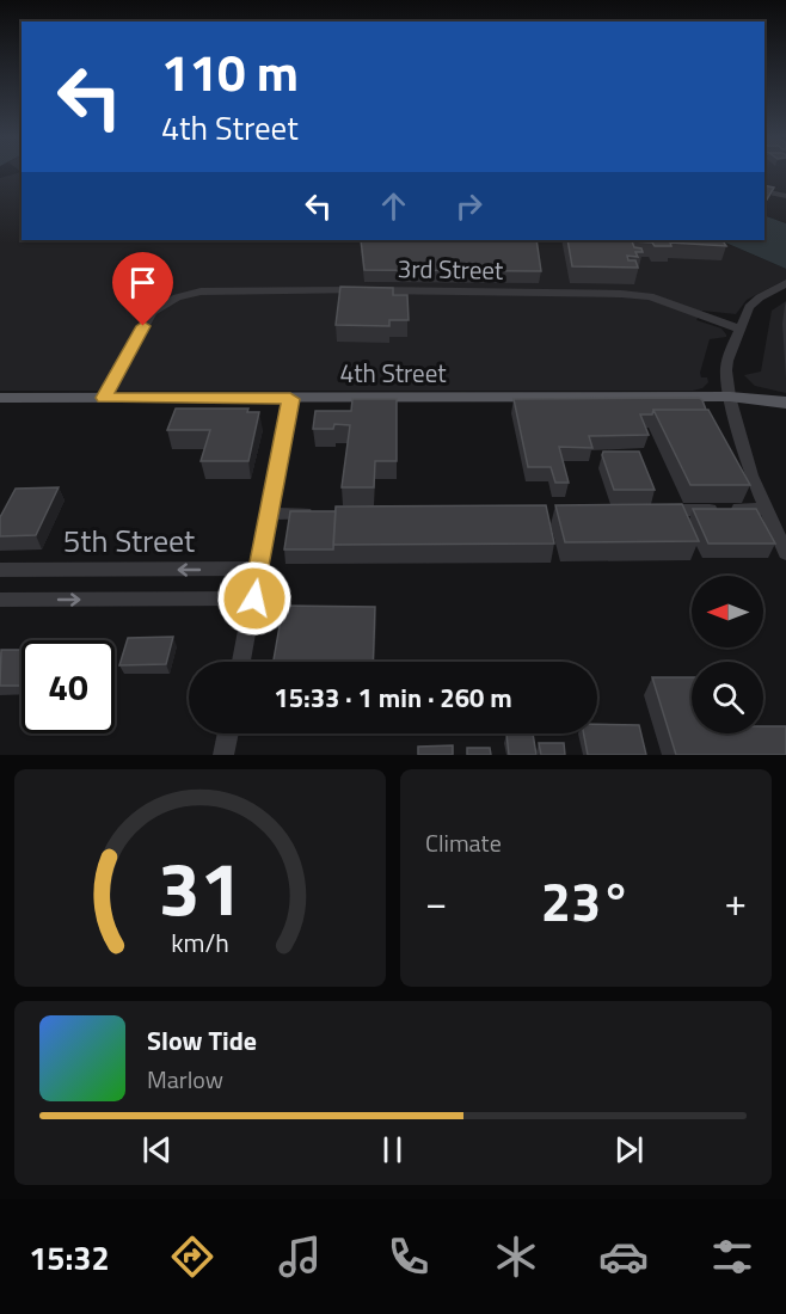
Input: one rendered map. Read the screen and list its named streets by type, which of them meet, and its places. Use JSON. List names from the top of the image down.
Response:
{
  "streets": {
    "main road": ["4th Street"],
    "street": ["3rd Street", "5th Street"]
  },
  "crossings": [
    ["3rd Street", "4th Street"]
  ],
  "north": "left",
  "page": {
    "turn": ["110 m", "4th Street"],
    "limit": "40",
    "trip": "15:33 · 1 min · 260 m",
    "tile": "Climate",
    "heat": ["−", "23°", "+"],
    "song": ["Slow Tide", "Marlow"],
    "tabs": "15:32",
    "gauge": ["31", "km/h"]
  }
}
